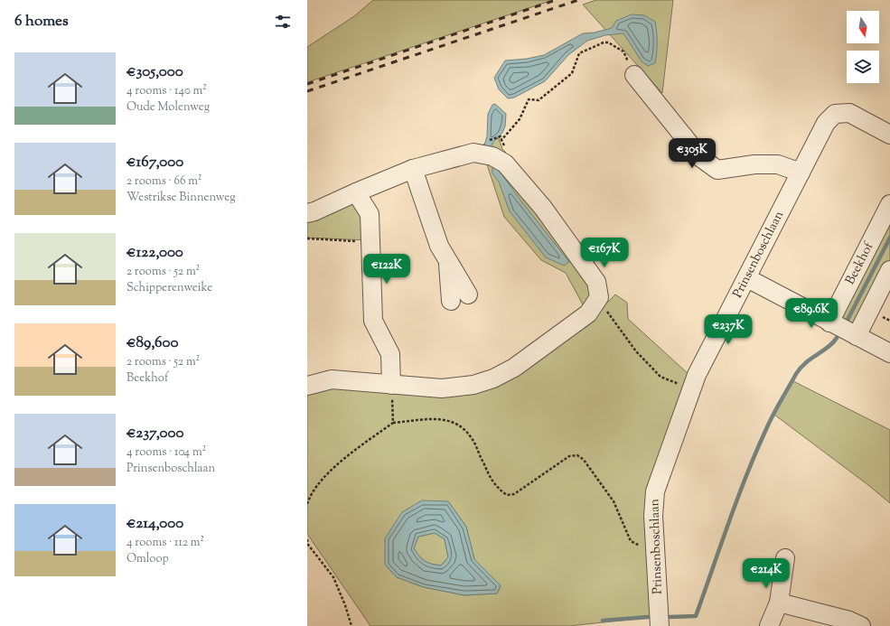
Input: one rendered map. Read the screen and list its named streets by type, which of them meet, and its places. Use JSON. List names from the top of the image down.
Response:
{
  "streets": {
    "street": ["Prinsenboschlaan", "Beekhof"]
  },
  "north": "bottom",
  "page": {
    "heading": "6 homes",
    "list": [
      {
        "name": "€305,000",
        "note": "4 rooms · 140 m² · Oude Molenweg"
      },
      {
        "name": "€167,000",
        "note": "2 rooms · 66 m² · Westrikse Binnenweg"
      },
      {
        "name": "€122,000",
        "note": "2 rooms · 52 m² · Schipperenweike"
      },
      {
        "name": "€89,600",
        "note": "2 rooms · 52 m² · Beekhof"
      },
      {
        "name": "€237,000",
        "note": "4 rooms · 104 m² · Prinsenboschlaan"
      },
      {
        "name": "€214,000",
        "note": "4 rooms · 112 m² · Omloop"
      }
    ],
    "price": [
      "€305K",
      "€167K",
      "€122K",
      "€89.6K",
      "€237K",
      "€214K"
    ]
  }
}
